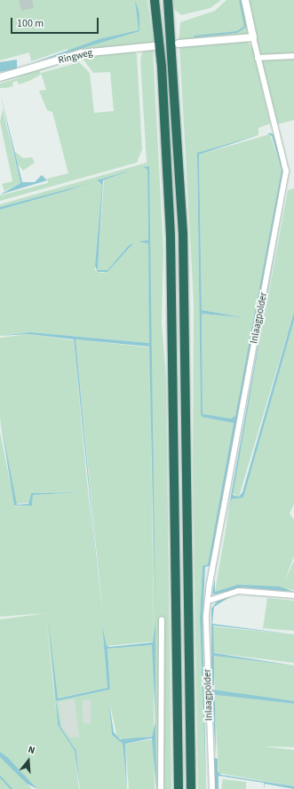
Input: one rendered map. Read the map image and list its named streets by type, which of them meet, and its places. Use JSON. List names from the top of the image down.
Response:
{
  "streets": {
    "street": ["Ringweg", "Inlaagpolder"]
  },
  "scale_bar": "100 m",
  "north": "top"
}
